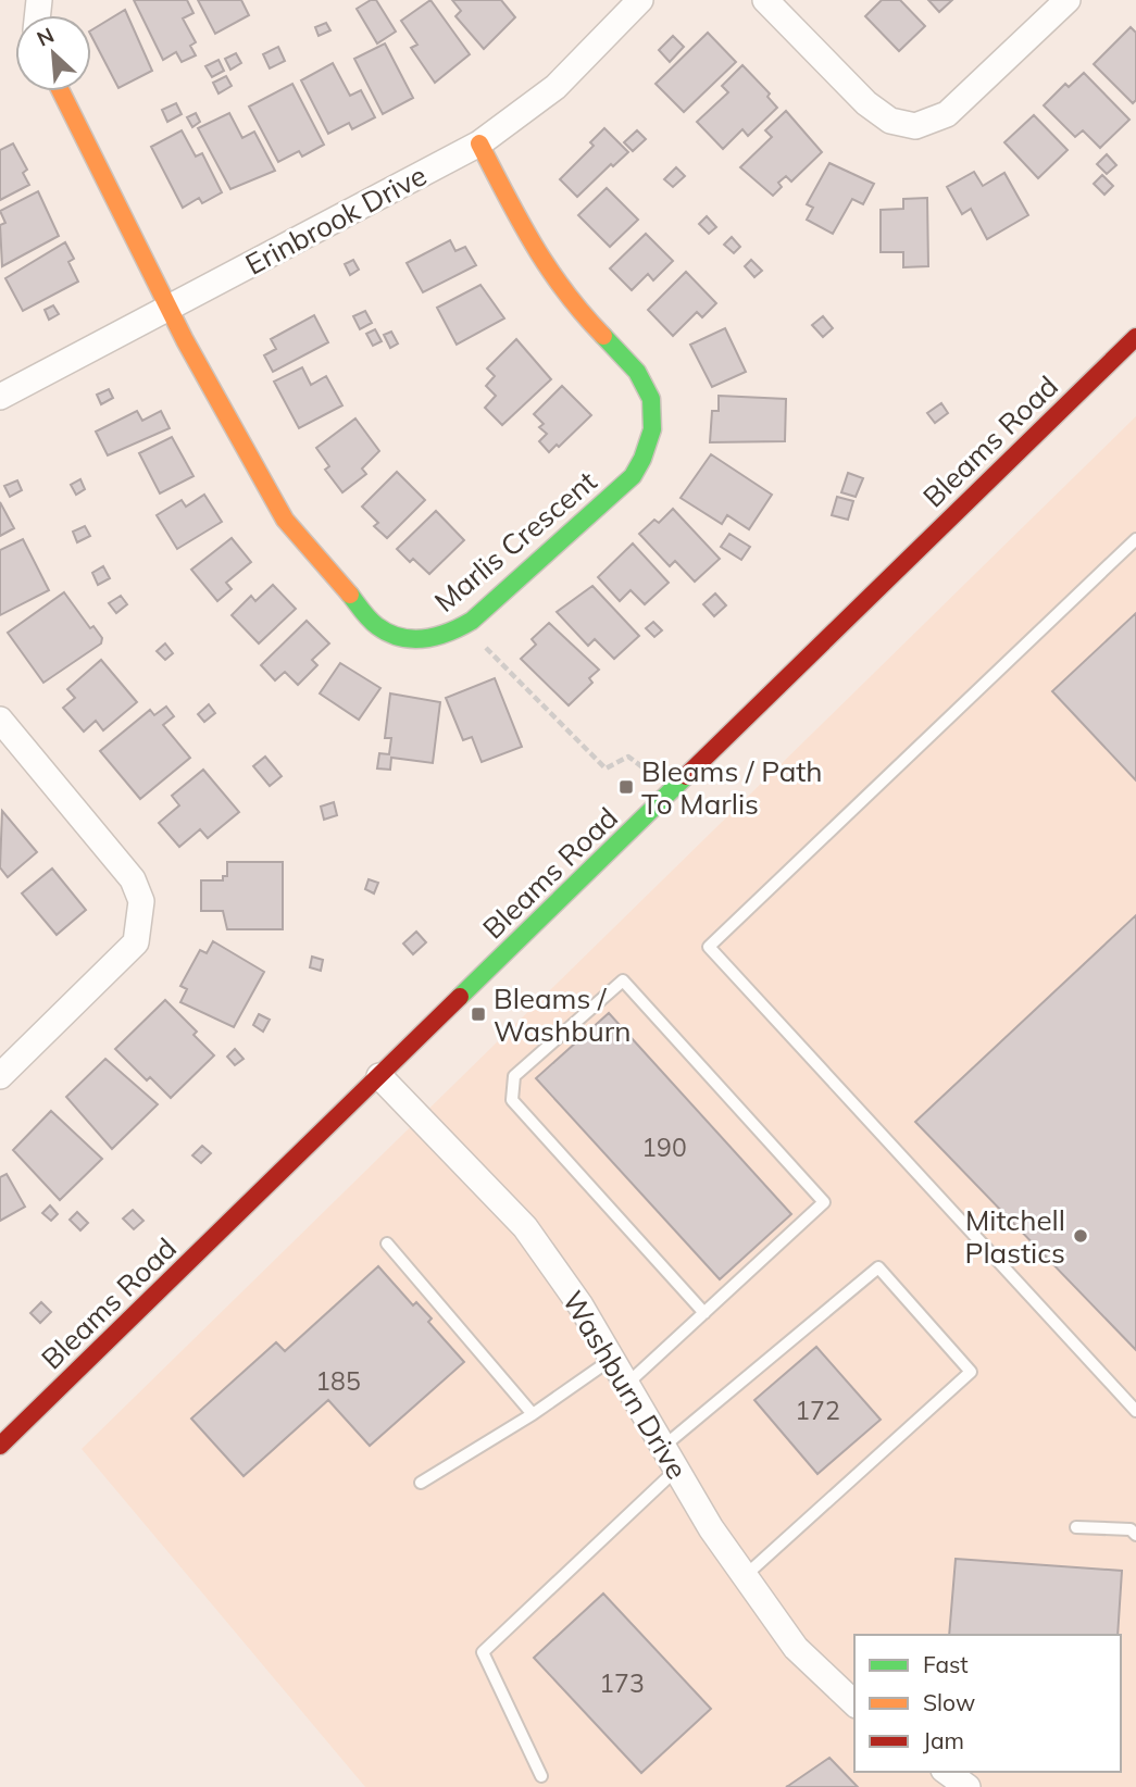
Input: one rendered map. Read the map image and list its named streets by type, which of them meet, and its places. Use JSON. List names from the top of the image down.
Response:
{
  "streets": {
    "main road": ["Bleams Road", "Marlis Crescent"],
    "street": ["Erinbrook Drive", "Washburn Drive"]
  },
  "crossings": [
    ["Erinbrook Drive", "Marlis Crescent"],
    ["Bleams Road", "Washburn Drive"]
  ],
  "places": {
    "transit": ["Bleams / Path To Marlis", "Bleams / Washburn"],
    "other": ["Mitchell Plastics"]
  },
  "house_numbers": [
    "190",
    "185",
    "172",
    "173"
  ],
  "legend": ["Fast", "Slow", "Jam"],
  "north": "top left"
}
